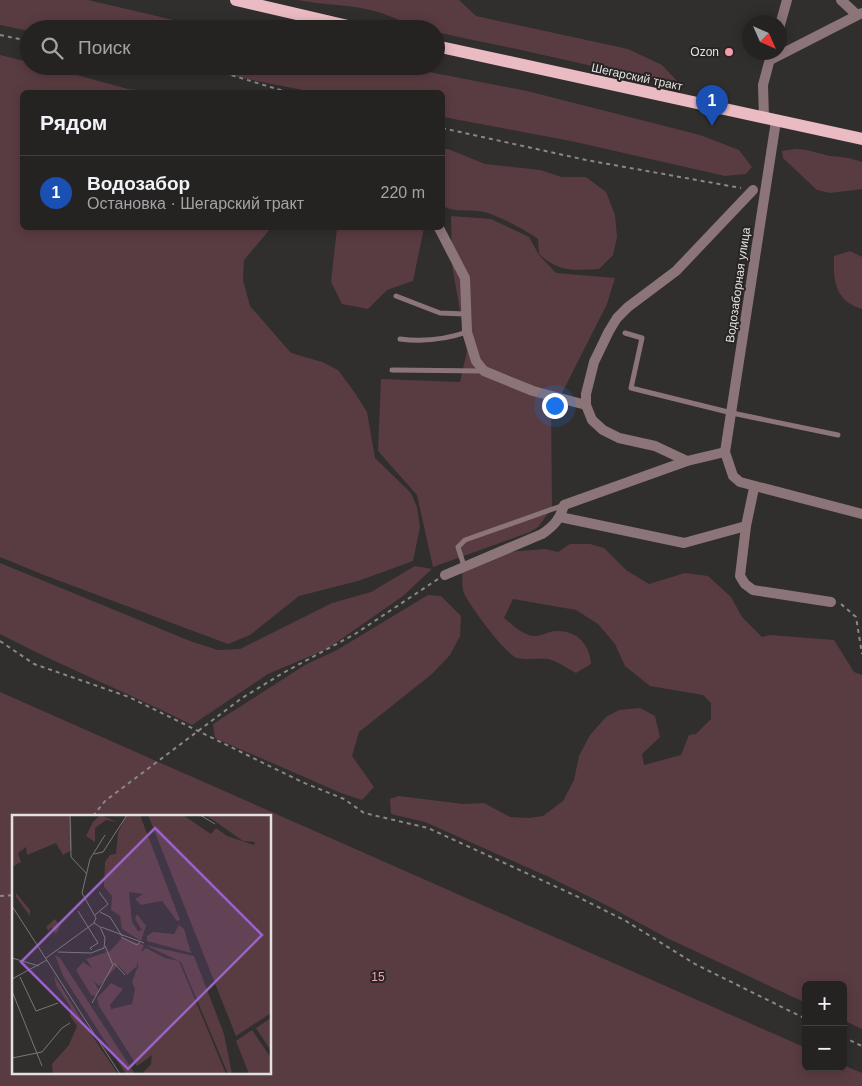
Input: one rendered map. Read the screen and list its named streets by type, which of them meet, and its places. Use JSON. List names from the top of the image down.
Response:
{
  "streets": {
    "main road": ["Шегарский тракт"],
    "street": ["Водозаборная улица"]
  },
  "crossings": [
    ["Шегарский тракт", "Водозаборная улица"]
  ],
  "parks": ["15"],
  "places": ["Ozon"],
  "north": "bottom right",
  "page": {
    "search": "Поиск",
    "pins": "1",
    "heading": "Рядом",
    "list": [
      {
        "mark": "1",
        "name": "Водозабор",
        "note": "Остановка · Шегарский тракт",
        "value": "220 m"
      }
    ],
    "map_buttons": ["+", "−"]
  }
}
